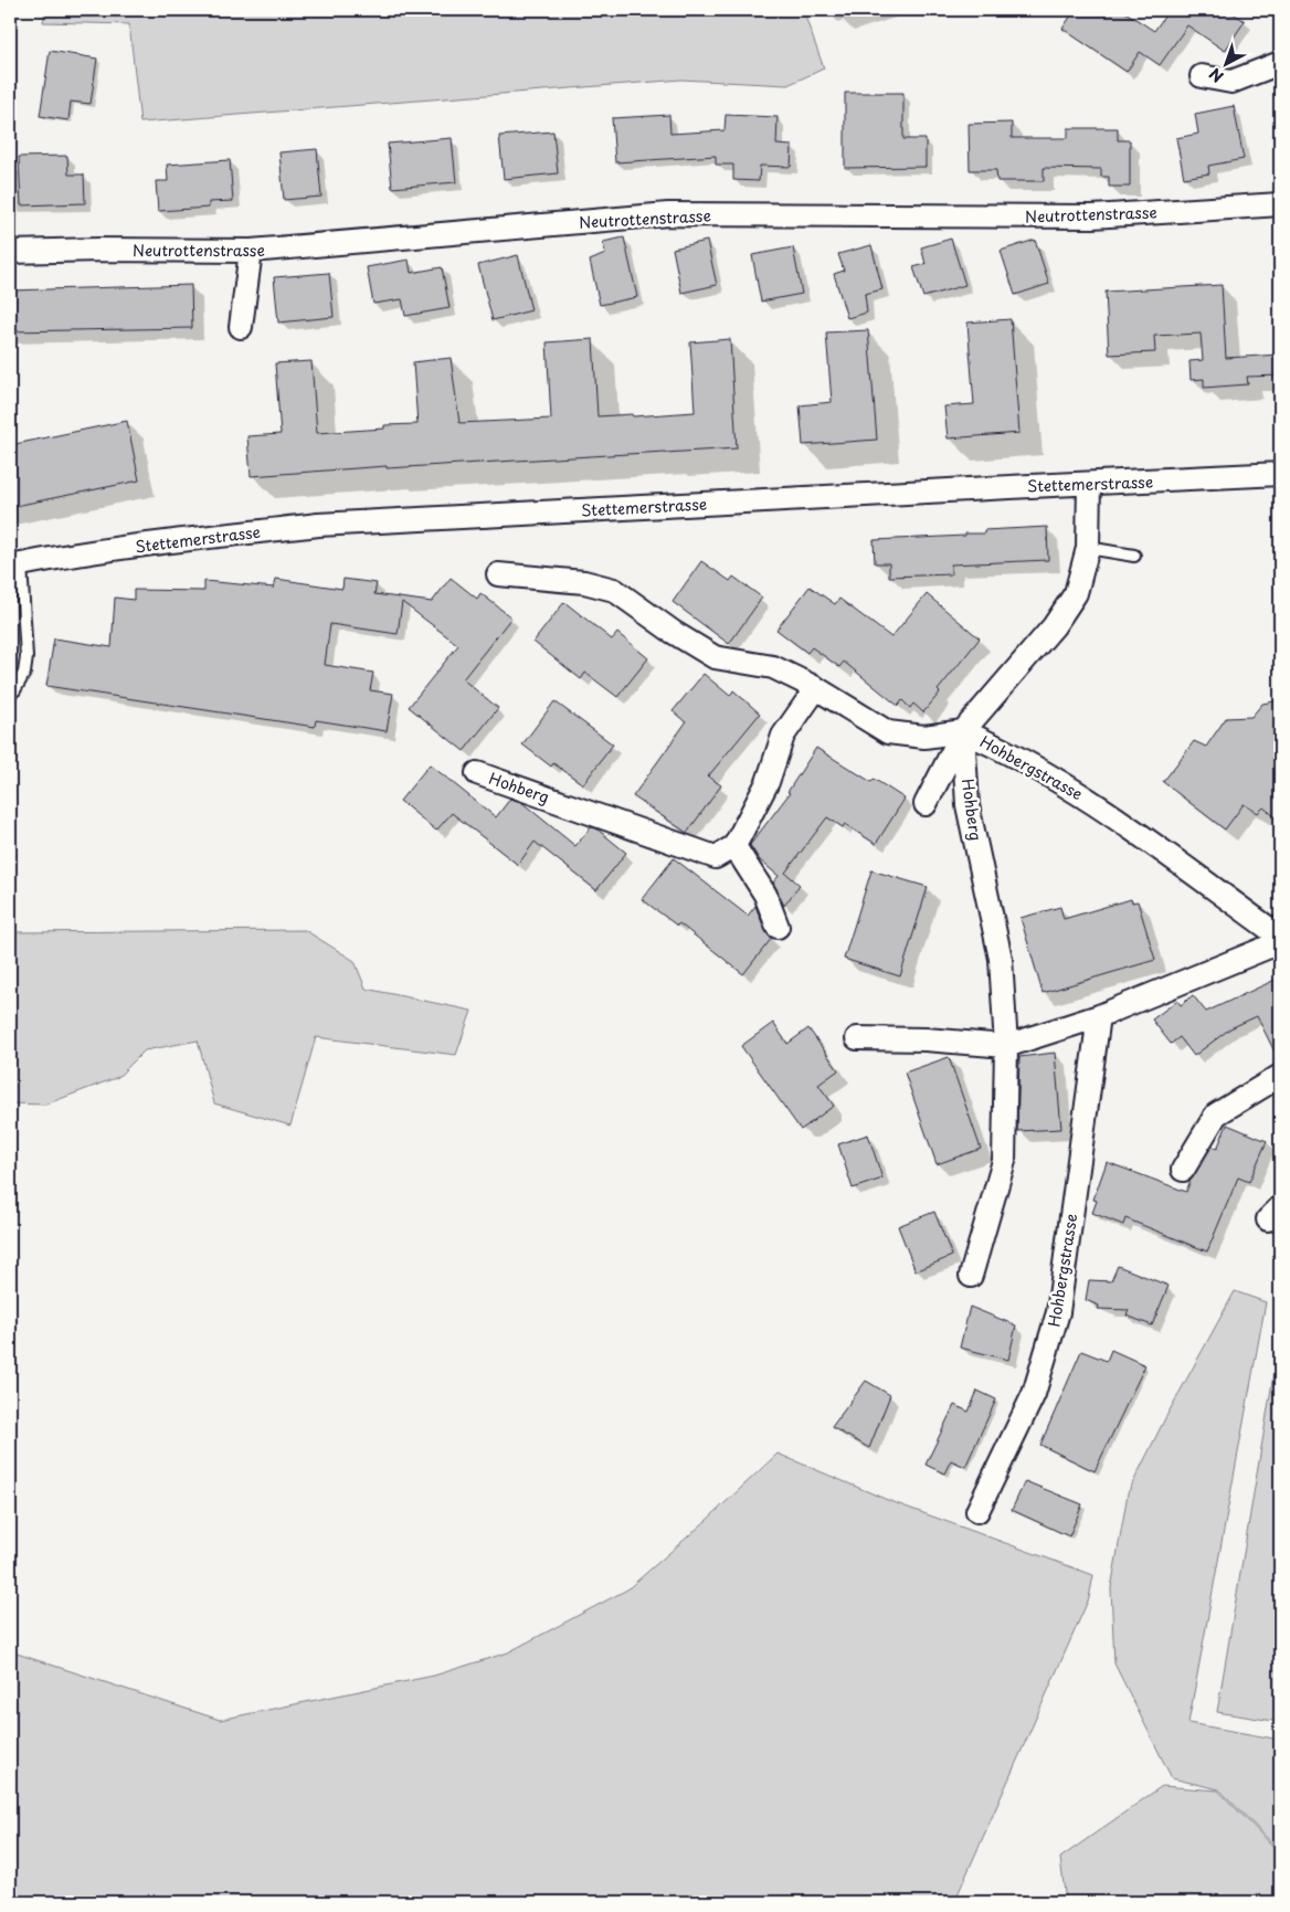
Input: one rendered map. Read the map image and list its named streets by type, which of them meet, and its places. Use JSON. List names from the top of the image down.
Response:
{
  "streets": {
    "street": [
      "Neutrottenstrasse",
      "Stettemerstrasse",
      "Hohbergstrasse",
      "Hohberg"
    ]
  },
  "crossings": [
    ["Stettemerstrasse", "Hohbergstrasse"],
    ["Hohbergstrasse", "Hohberg"]
  ],
  "north": "bottom left"
}
